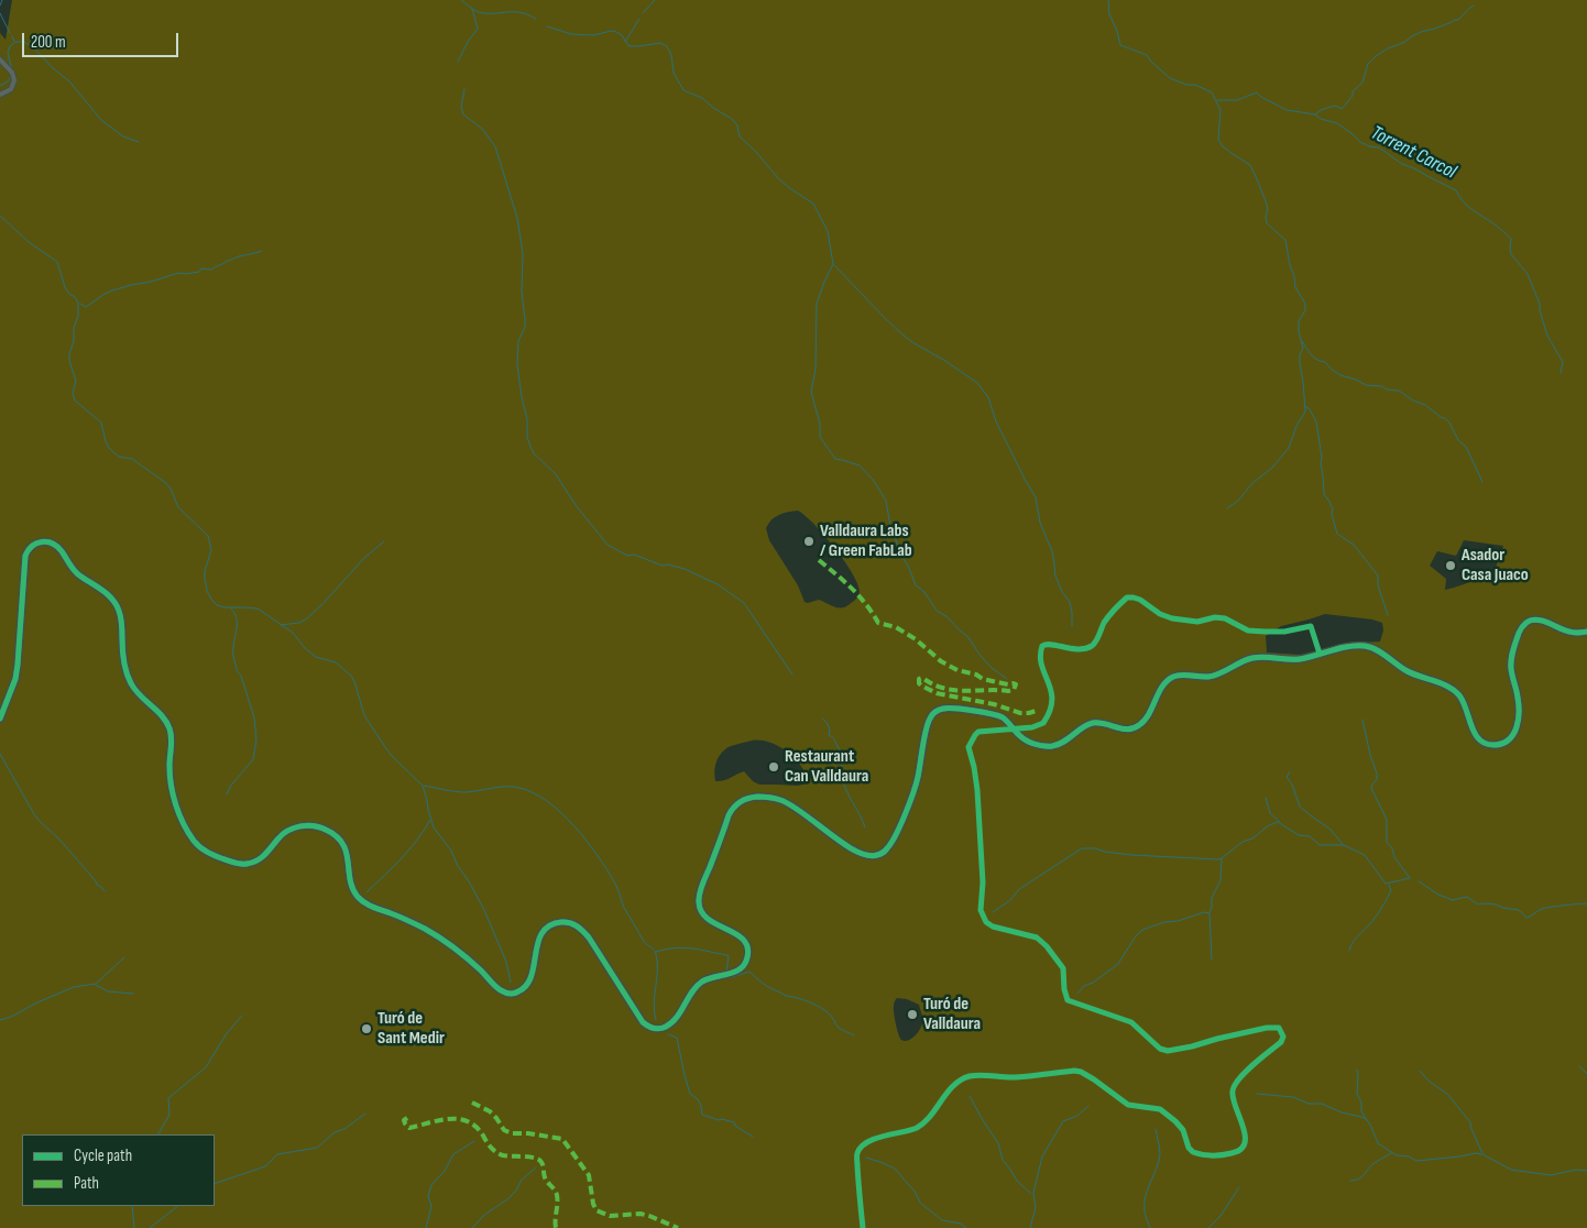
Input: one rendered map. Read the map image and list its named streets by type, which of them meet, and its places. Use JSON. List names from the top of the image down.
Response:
{
  "water": ["Torrent Carcol"],
  "places": [
    "Valldaura Labs / Green FabLab",
    "Asador Casa Juaco",
    "Restaurant Can Valldaura",
    "Turó de Valldaura",
    "Turó de Sant Medir"
  ],
  "legend": ["Cycle path", "Path"],
  "scale_bar": "200 m"
}
